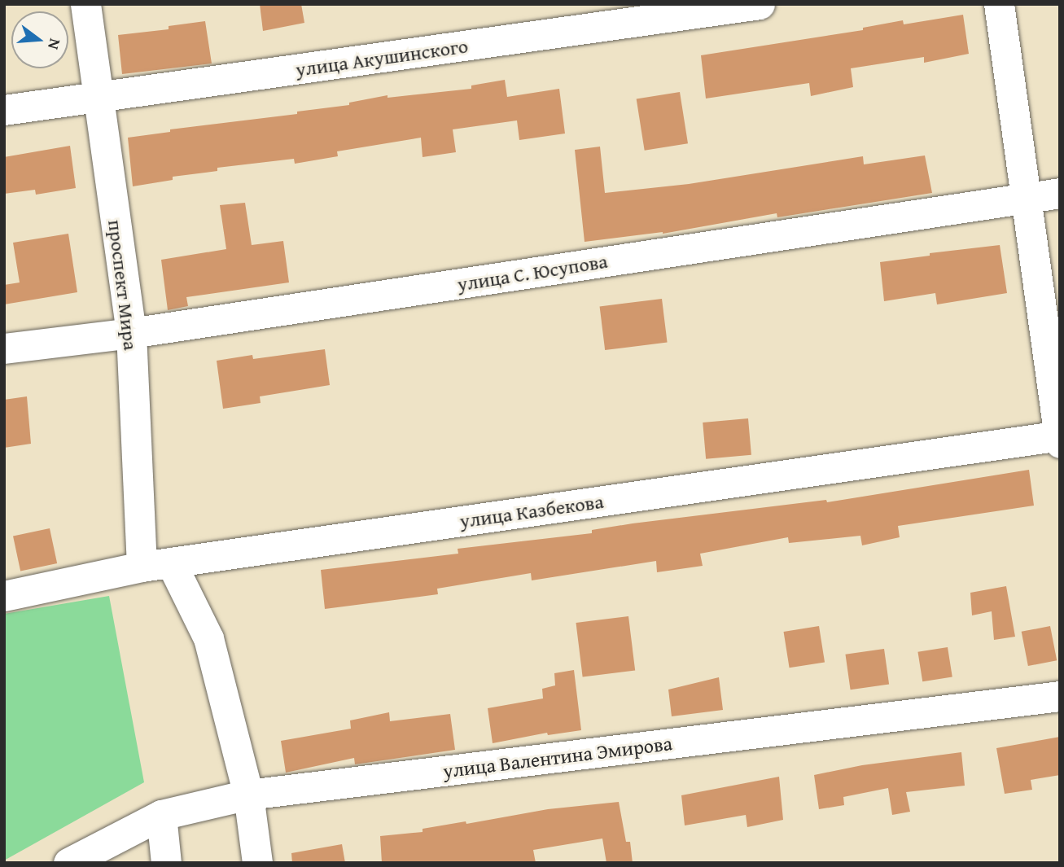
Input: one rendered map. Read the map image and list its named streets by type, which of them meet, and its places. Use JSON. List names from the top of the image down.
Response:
{
  "streets": {
    "street": [
      "улица Акушинского",
      "улица С. Юсупова",
      "проспект Мира",
      "улица Казбекова",
      "улица Валентина Эмирова"
    ]
  },
  "crossings": [
    ["улица Акушинского", "проспект Мира"],
    ["улица С. Юсупова", "проспект Мира"],
    ["проспект Мира", "улица Казбекова"]
  ],
  "north": "right"
}
